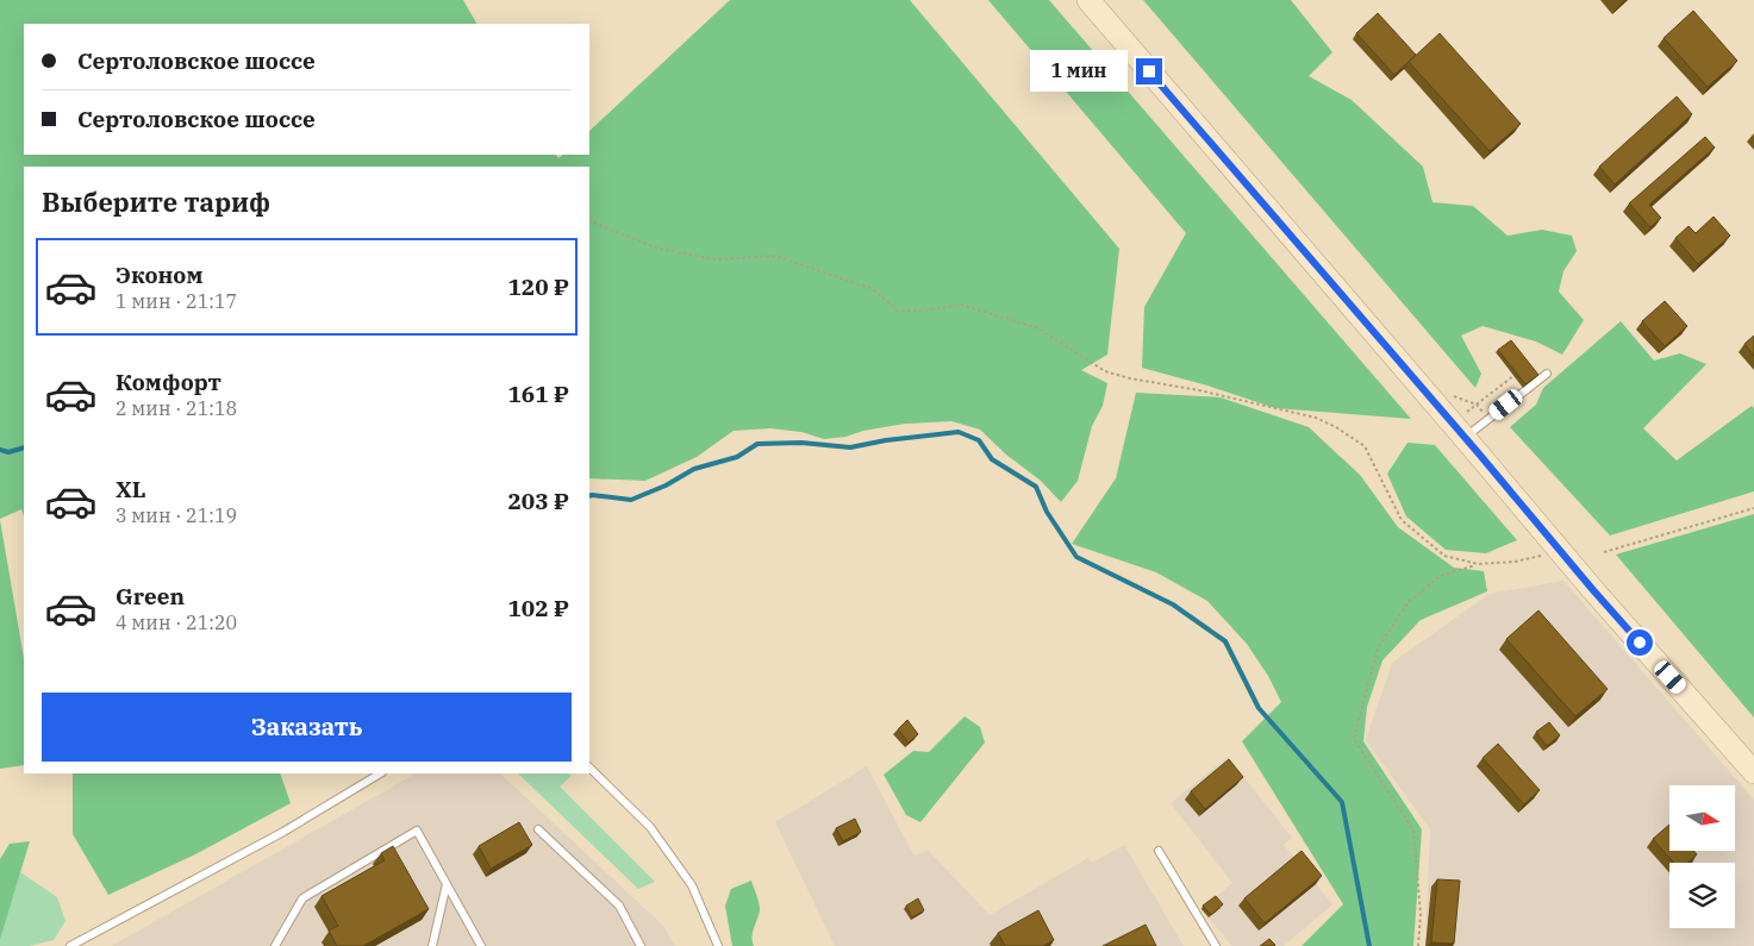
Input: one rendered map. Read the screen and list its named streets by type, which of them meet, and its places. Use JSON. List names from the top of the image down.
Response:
{
  "north": "right",
  "page": {
    "banner": ["Сертоловское шоссе", "Сертоловское шоссе"],
    "bubble": "1 мин",
    "heading": "Выберите тариф",
    "list": [
      {
        "name": "Эконом",
        "note": "1 мин · 21:17",
        "value": "120 ₽"
      },
      {
        "name": "Комфорт",
        "note": "2 мин · 21:18",
        "value": "161 ₽"
      },
      {
        "name": "XL",
        "note": "3 мин · 21:19",
        "value": "203 ₽"
      },
      {
        "name": "Green",
        "note": "4 мин · 21:20",
        "value": "102 ₽"
      }
    ],
    "buttons": "Заказать"
  }
}
